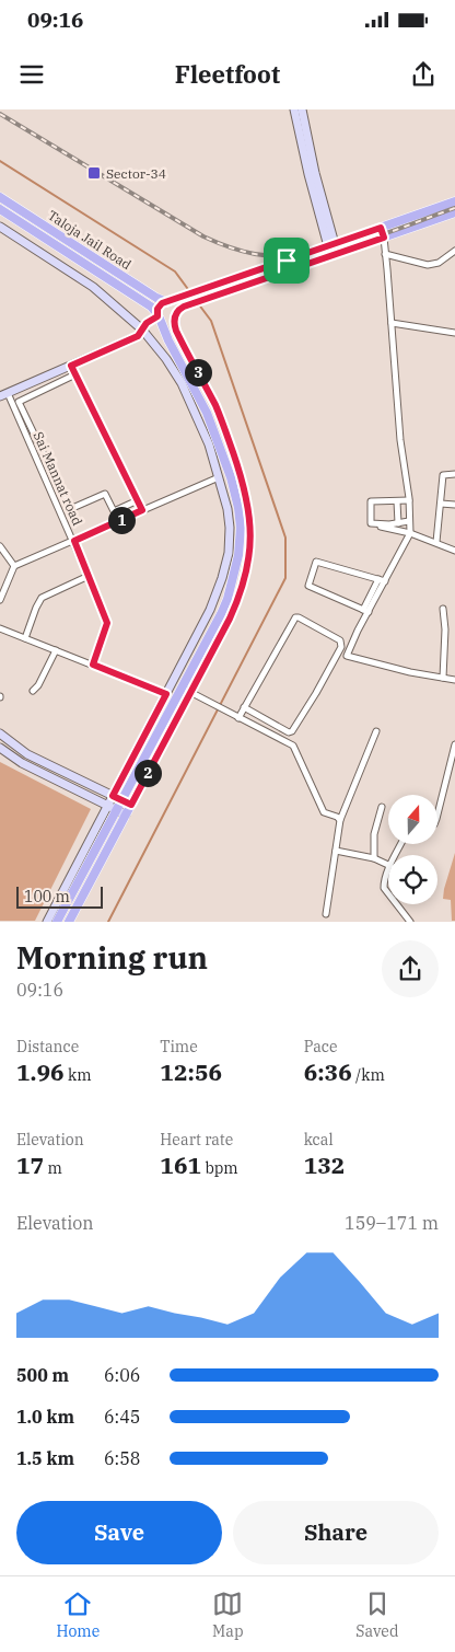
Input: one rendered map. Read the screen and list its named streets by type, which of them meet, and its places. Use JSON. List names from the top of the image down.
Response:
{
  "streets": {
    "main road": ["Taloja Jail Road"],
    "street": ["Sai Mannat road"]
  },
  "places": {
    "transit": ["Sector-34"]
  },
  "scale_bar": "100 m",
  "north": "top",
  "page": {
    "status": "09:16",
    "header": "Fleetfoot",
    "pins": ["3", "1", "2"],
    "scale": "100 m",
    "heading": ["Morning run", "09:16"],
    "stats": [
      ["Distance", "1.96 km"],
      ["Time", "12:56"],
      ["Pace", "6:36 /km"],
      ["Elevation", "17 m"],
      ["Heart rate", "161 bpm"],
      ["kcal", "132"]
    ],
    "chart": ["Elevation", "159–171 m"],
    "list": [
      {
        "name": "500 m",
        "note": "6:06"
      },
      {
        "name": "1.0 km",
        "note": "6:45"
      },
      {
        "name": "1.5 km",
        "note": "6:58"
      }
    ],
    "buttons": ["Save", "Share"],
    "tabs": ["Home", "Map", "Saved"]
  }
}
